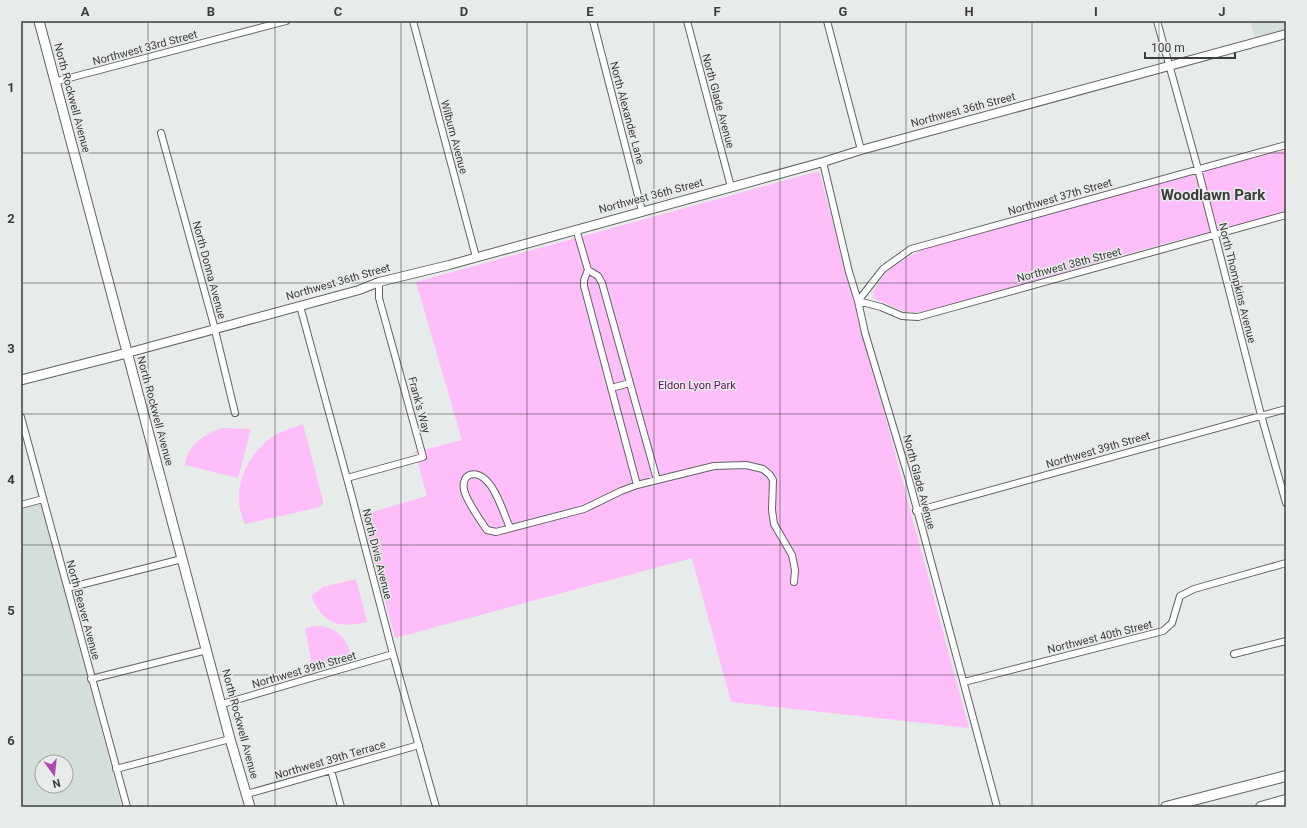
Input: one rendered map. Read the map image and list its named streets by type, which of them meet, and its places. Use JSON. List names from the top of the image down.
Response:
{
  "streets": {
    "main road": ["North Rockwell Avenue", "Northwest 36th Street"],
    "street": [
      "Northwest 33rd Street",
      "North Glade Avenue",
      "North Alexander Lane",
      "Wilburn Avenue",
      "Northwest 37th Street",
      "Northwest 38th Street",
      "North Donna Avenue",
      "North Thompkins Avenue",
      "Frank's Way",
      "Northwest 39th Street",
      "North Divis Avenue",
      "North Beaver Avenue",
      "Northwest 40th Street",
      "Northwest 39th Terrace"
    ]
  },
  "crossings": [
    ["Northwest 33rd Street", "North Rockwell Avenue"],
    ["North Rockwell Avenue", "Northwest 36th Street"],
    ["North Rockwell Avenue", "Northwest 39th Street"],
    ["North Rockwell Avenue", "Northwest 39th Terrace"],
    ["North Glade Avenue", "Northwest 36th Street"],
    ["North Glade Avenue", "Northwest 37th Street"],
    ["North Glade Avenue", "Northwest 38th Street"],
    ["North Glade Avenue", "Northwest 39th Street"],
    ["North Glade Avenue", "Northwest 40th Street"],
    ["Northwest 36th Street", "North Alexander Lane"],
    ["Northwest 36th Street", "Wilburn Avenue"],
    ["Northwest 36th Street", "North Donna Avenue"],
    ["Northwest 36th Street", "North Thompkins Avenue"],
    ["Northwest 36th Street", "Frank's Way"],
    ["Northwest 36th Street", "North Divis Avenue"],
    ["Northwest 37th Street", "Northwest 38th Street"],
    ["Northwest 37th Street", "North Thompkins Avenue"],
    ["Northwest 38th Street", "North Thompkins Avenue"],
    ["North Thompkins Avenue", "Northwest 39th Street"],
    ["Frank's Way", "North Divis Avenue"],
    ["Northwest 39th Street", "North Divis Avenue"],
    ["North Divis Avenue", "Northwest 39th Terrace"]
  ],
  "districts": ["Woodlawn Park"],
  "parks": ["Eldon Lyon Park"],
  "scale_bar": "100 m",
  "north": "bottom",
  "grid": {
    "columns": [
      "A",
      "B",
      "C",
      "D",
      "E",
      "F",
      "G",
      "H",
      "I",
      "J"
    ],
    "rows": [
      "1",
      "2",
      "3",
      "4",
      "5",
      "6"
    ]
  }
}
